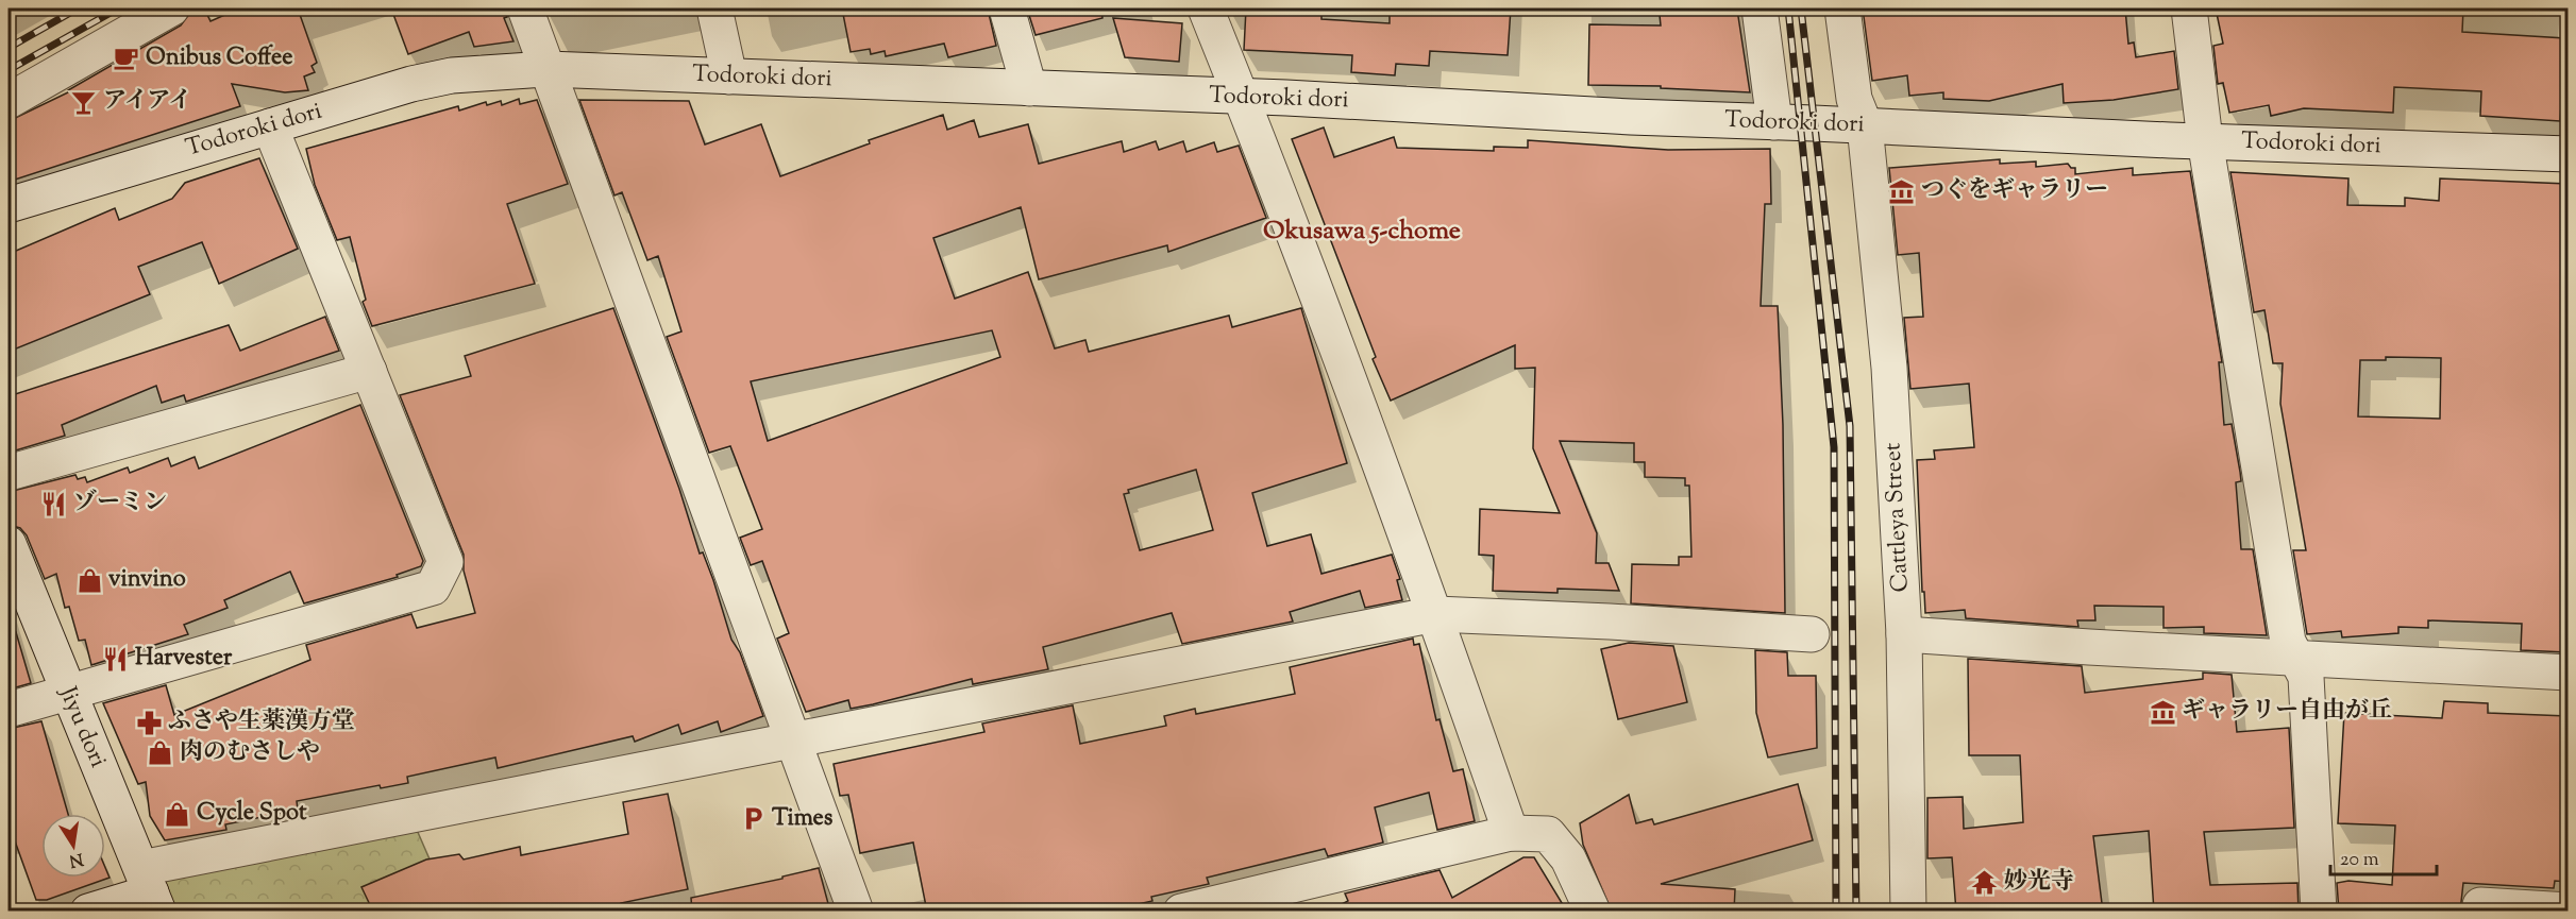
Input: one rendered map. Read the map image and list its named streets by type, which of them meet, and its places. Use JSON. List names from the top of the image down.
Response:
{
  "streets": {
    "street": ["Todoroki dori", "Cattleya Street", "Jiyu dori"]
  },
  "crossings": [
    ["Todoroki dori", "Cattleya Street"]
  ],
  "districts": ["Okusawa 5-chome"],
  "places": {
    "cafe": ["Onibus Coffee"],
    "bar": ["アイアイ"],
    "museum": ["つぐをギャラリー", "ギャラリー自由が丘"],
    "restaurant": ["ゾーミン", "Harvester"],
    "shop": ["vinvino", "肉のむさしや", "Cycle Spot"],
    "pharmacy": ["ふさや生薬漢方堂"],
    "parking": ["Times"],
    "temple": ["妙光寺"]
  },
  "scale_bar": "20 m",
  "north": "bottom"
}
